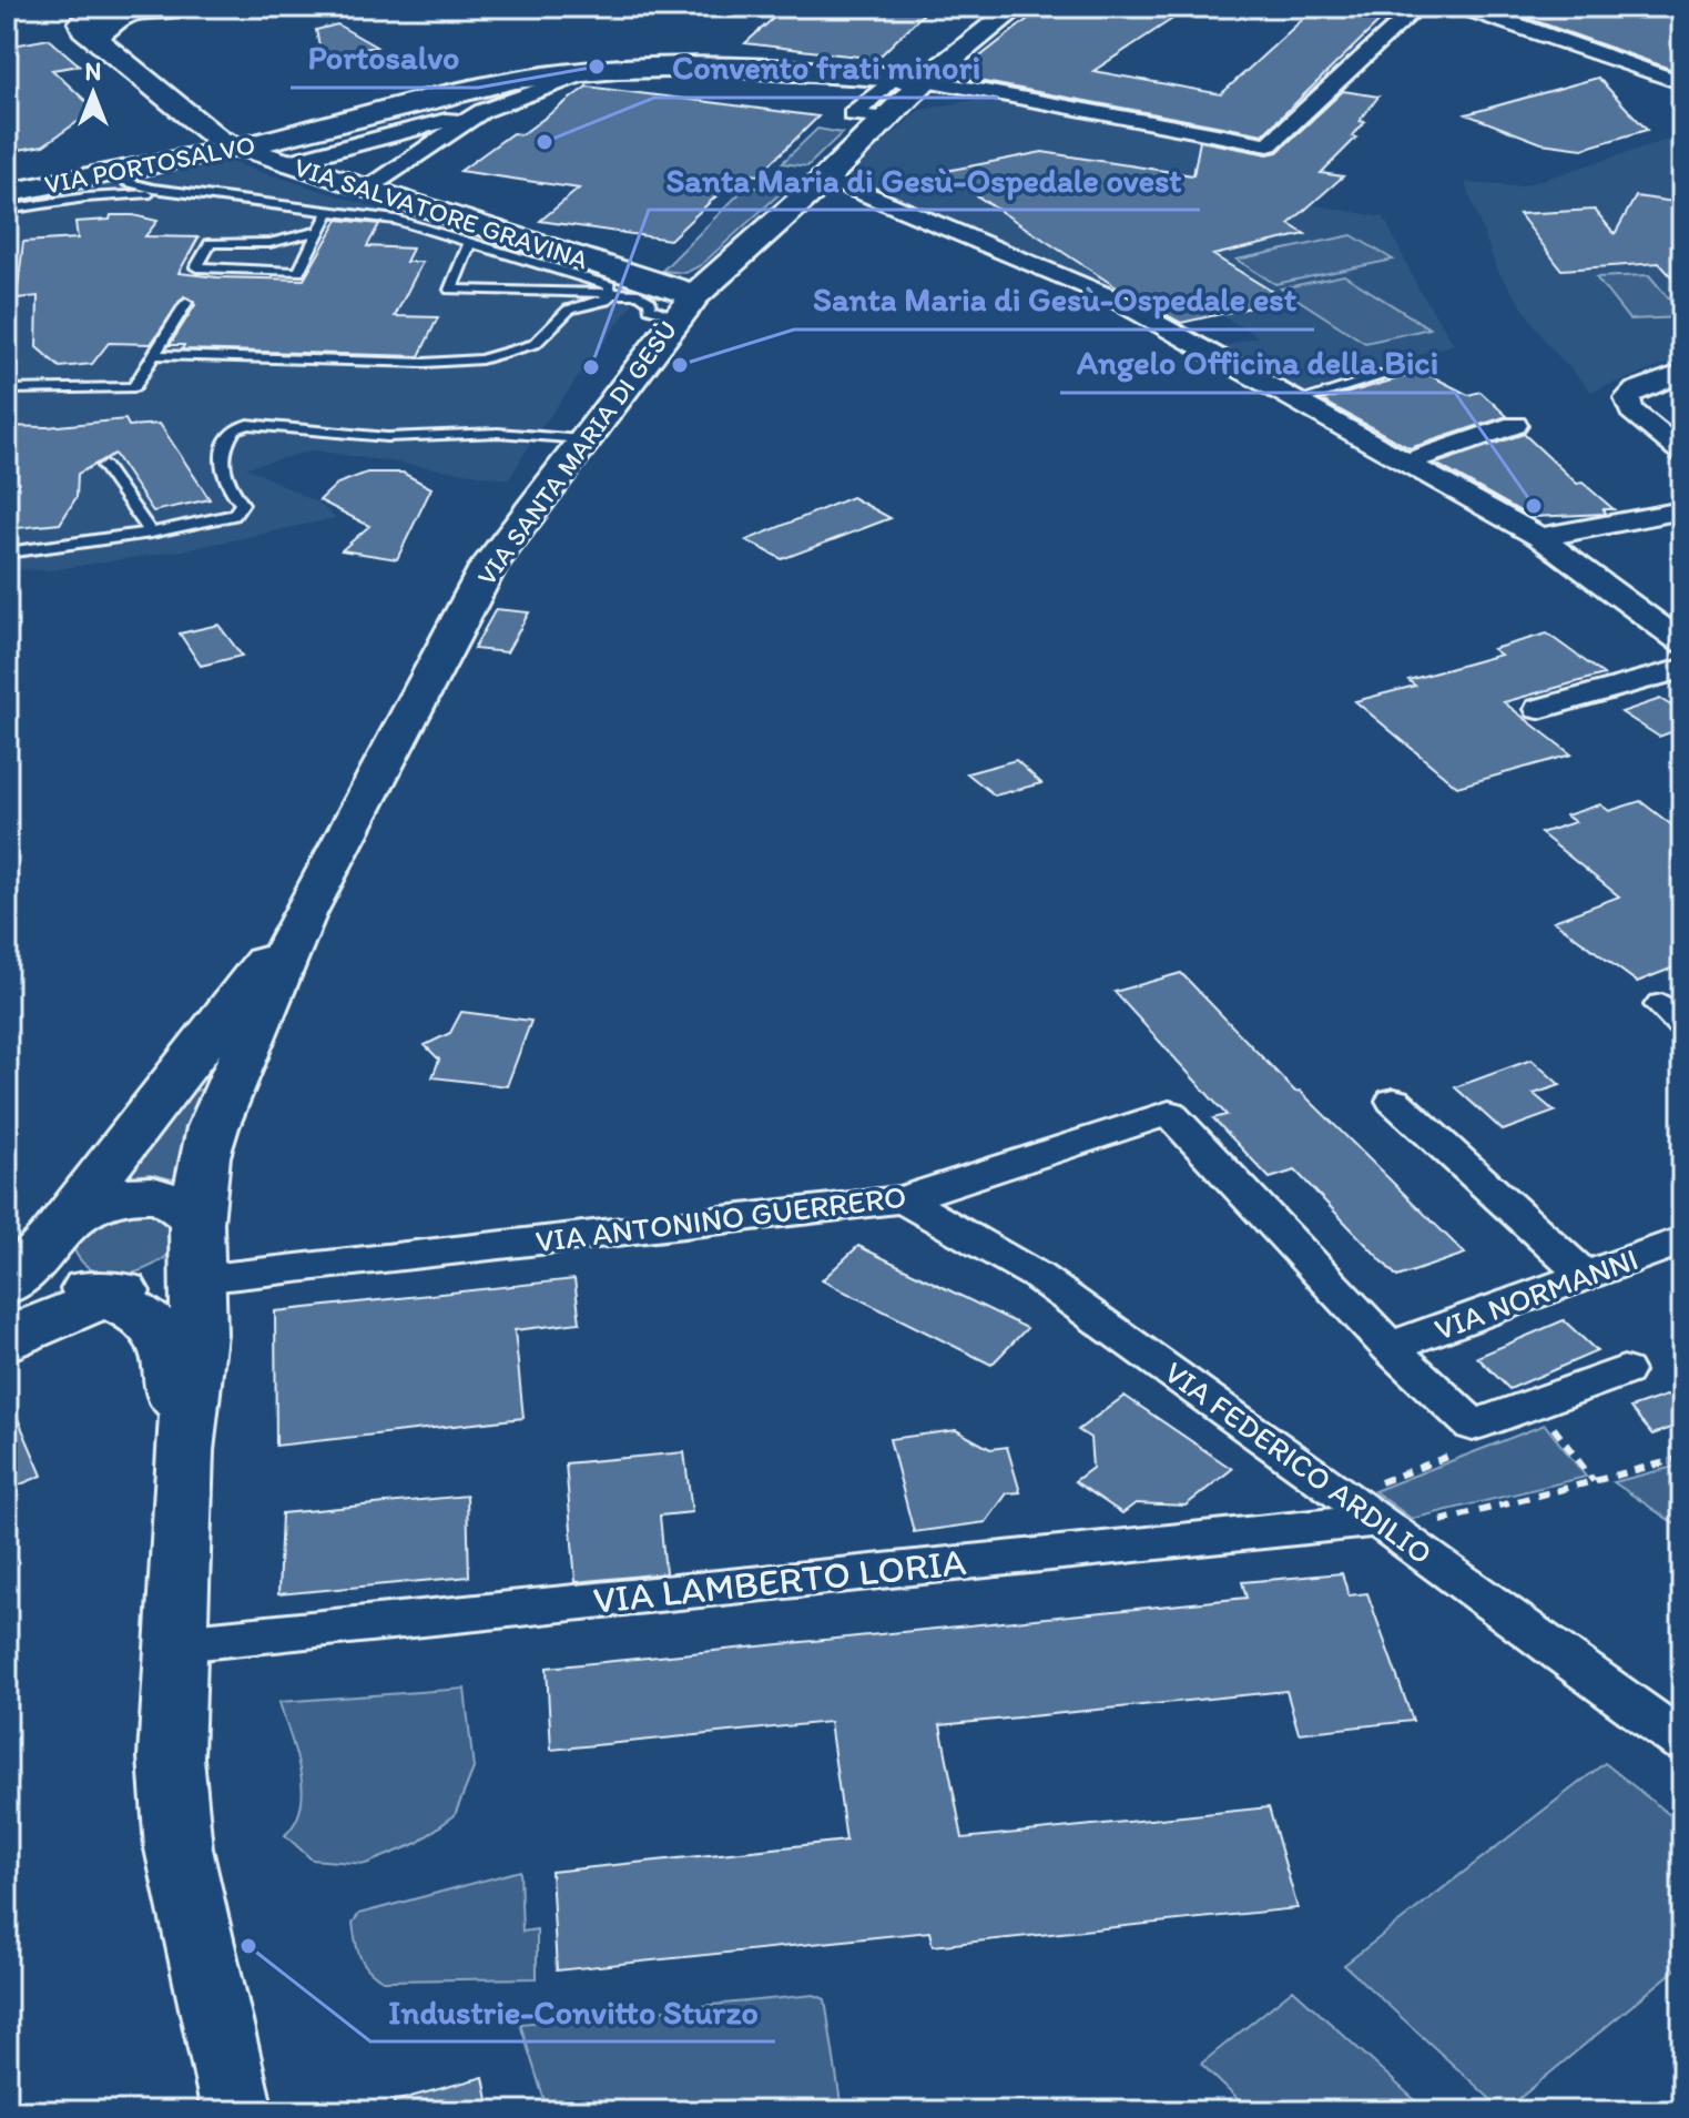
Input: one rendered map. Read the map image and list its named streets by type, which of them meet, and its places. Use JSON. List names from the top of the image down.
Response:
{
  "streets": {
    "main road": ["VIA PORTOSALVO", "VIA SALVATORE GRAVINA", "VIA SANTA MARIA DI GESÙ"],
    "street": [
      "VIA ANTONINO GUERRERO",
      "VIA NORMANNI",
      "VIA FEDERICO ARDILIO",
      "VIA LAMBERTO LORIA"
    ]
  },
  "crossings": [
    ["VIA PORTOSALVO", "VIA SALVATORE GRAVINA"],
    ["VIA SALVATORE GRAVINA", "VIA SANTA MARIA DI GESÙ"],
    ["VIA ANTONINO GUERRERO", "VIA NORMANNI"],
    ["VIA ANTONINO GUERRERO", "VIA FEDERICO ARDILIO"],
    ["VIA FEDERICO ARDILIO", "VIA LAMBERTO LORIA"]
  ],
  "places": [
    "Portosalvo",
    "Convento frati minori",
    "Santa Maria di Gesù-Ospedale est",
    "Santa Maria di Gesù-Ospedale ovest",
    "Angelo Officina della Bici",
    "Industrie-Convitto Sturzo"
  ],
  "north": "top"
}
